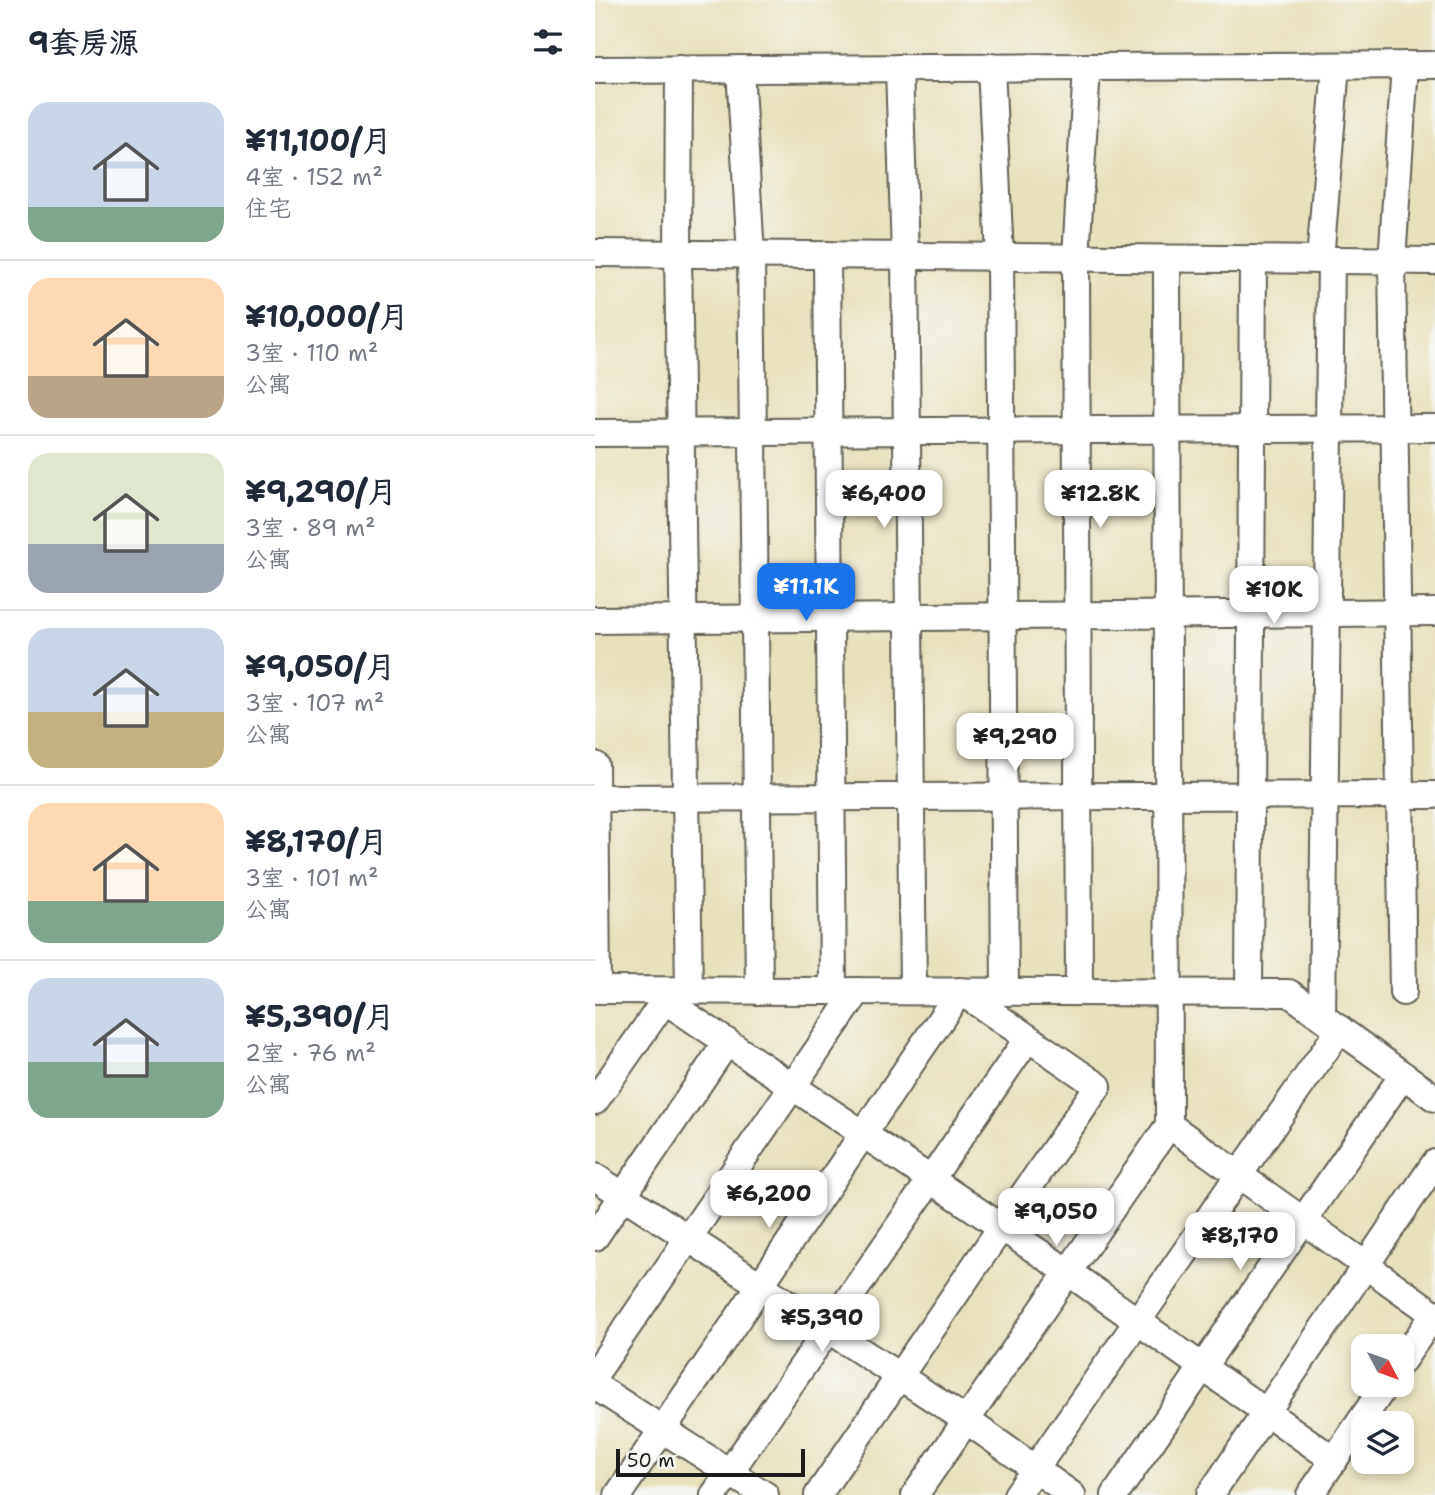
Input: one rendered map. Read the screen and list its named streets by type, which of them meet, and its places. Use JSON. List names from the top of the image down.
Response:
{
  "scale_bar": "50 m",
  "north": "bottom right",
  "page": {
    "heading": "9套房源",
    "list": [
      {
        "name": "¥11,100/月",
        "note": "4室 · 152 m² · 住宅"
      },
      {
        "name": "¥10,000/月",
        "note": "3室 · 110 m² · 公寓"
      },
      {
        "name": "¥9,290/月",
        "note": "3室 · 89 m² · 公寓"
      },
      {
        "name": "¥9,050/月",
        "note": "3室 · 107 m² · 公寓"
      },
      {
        "name": "¥8,170/月",
        "note": "3室 · 101 m² · 公寓"
      },
      {
        "name": "¥5,390/月",
        "note": "2室 · 76 m² · 公寓"
      }
    ],
    "price": [
      "¥6,400",
      "¥12.8K",
      "¥11.1K",
      "¥10K",
      "¥9,290",
      "¥6,200",
      "¥9,050",
      "¥8,170",
      "¥5,390"
    ],
    "scale": "50 m"
  }
}
